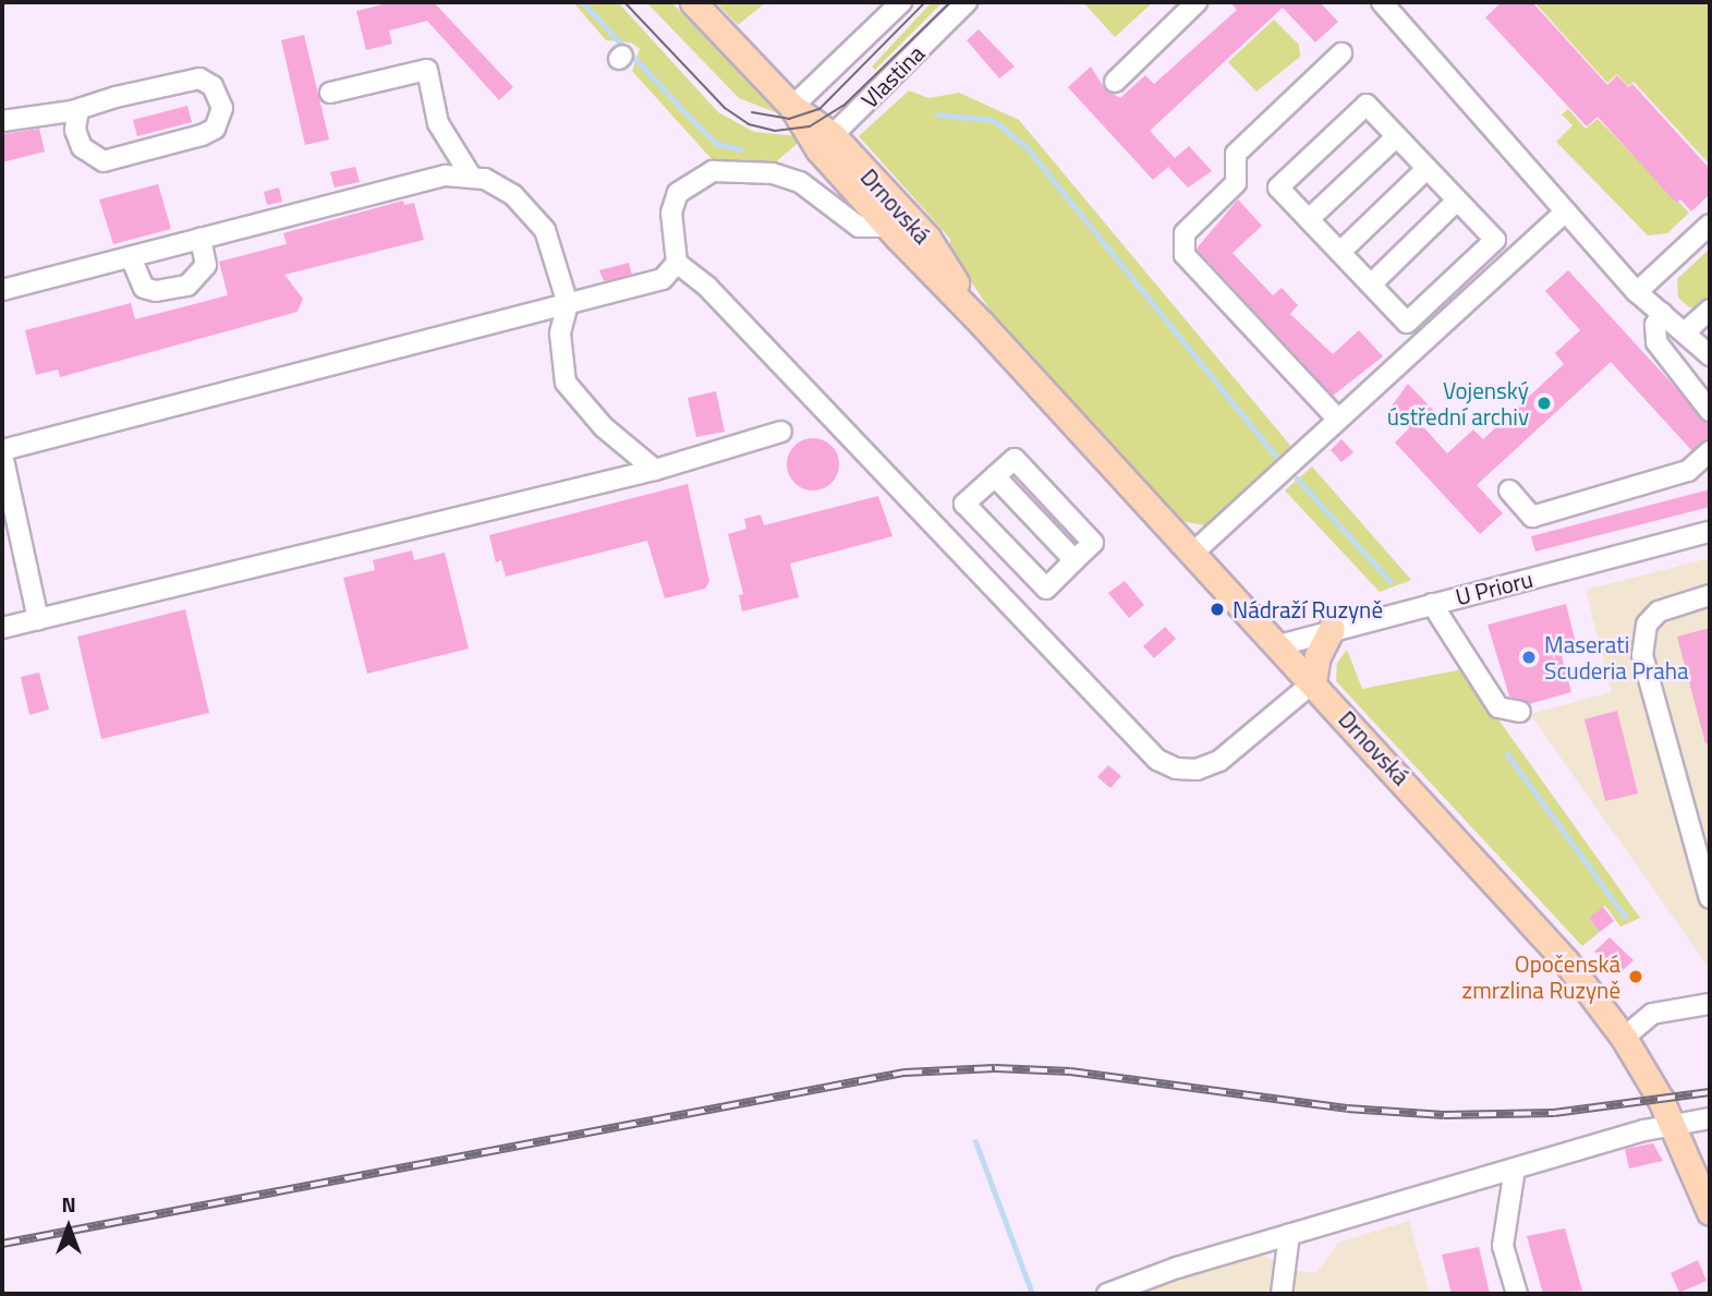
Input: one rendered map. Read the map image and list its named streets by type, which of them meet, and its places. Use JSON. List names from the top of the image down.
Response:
{
  "streets": {
    "main road": ["Drnovská"],
    "street": ["Vlastina", "U Prioru"]
  },
  "crossings": [
    ["Vlastina", "Drnovská"],
    ["Drnovská", "U Prioru"]
  ],
  "places": [
    "Vojenský ústřední archiv",
    "Nádraží Ruzyně",
    "Maserati Scuderia Praha",
    "Opočenská zmrzlina Ruzyně"
  ],
  "north": "top"
}
